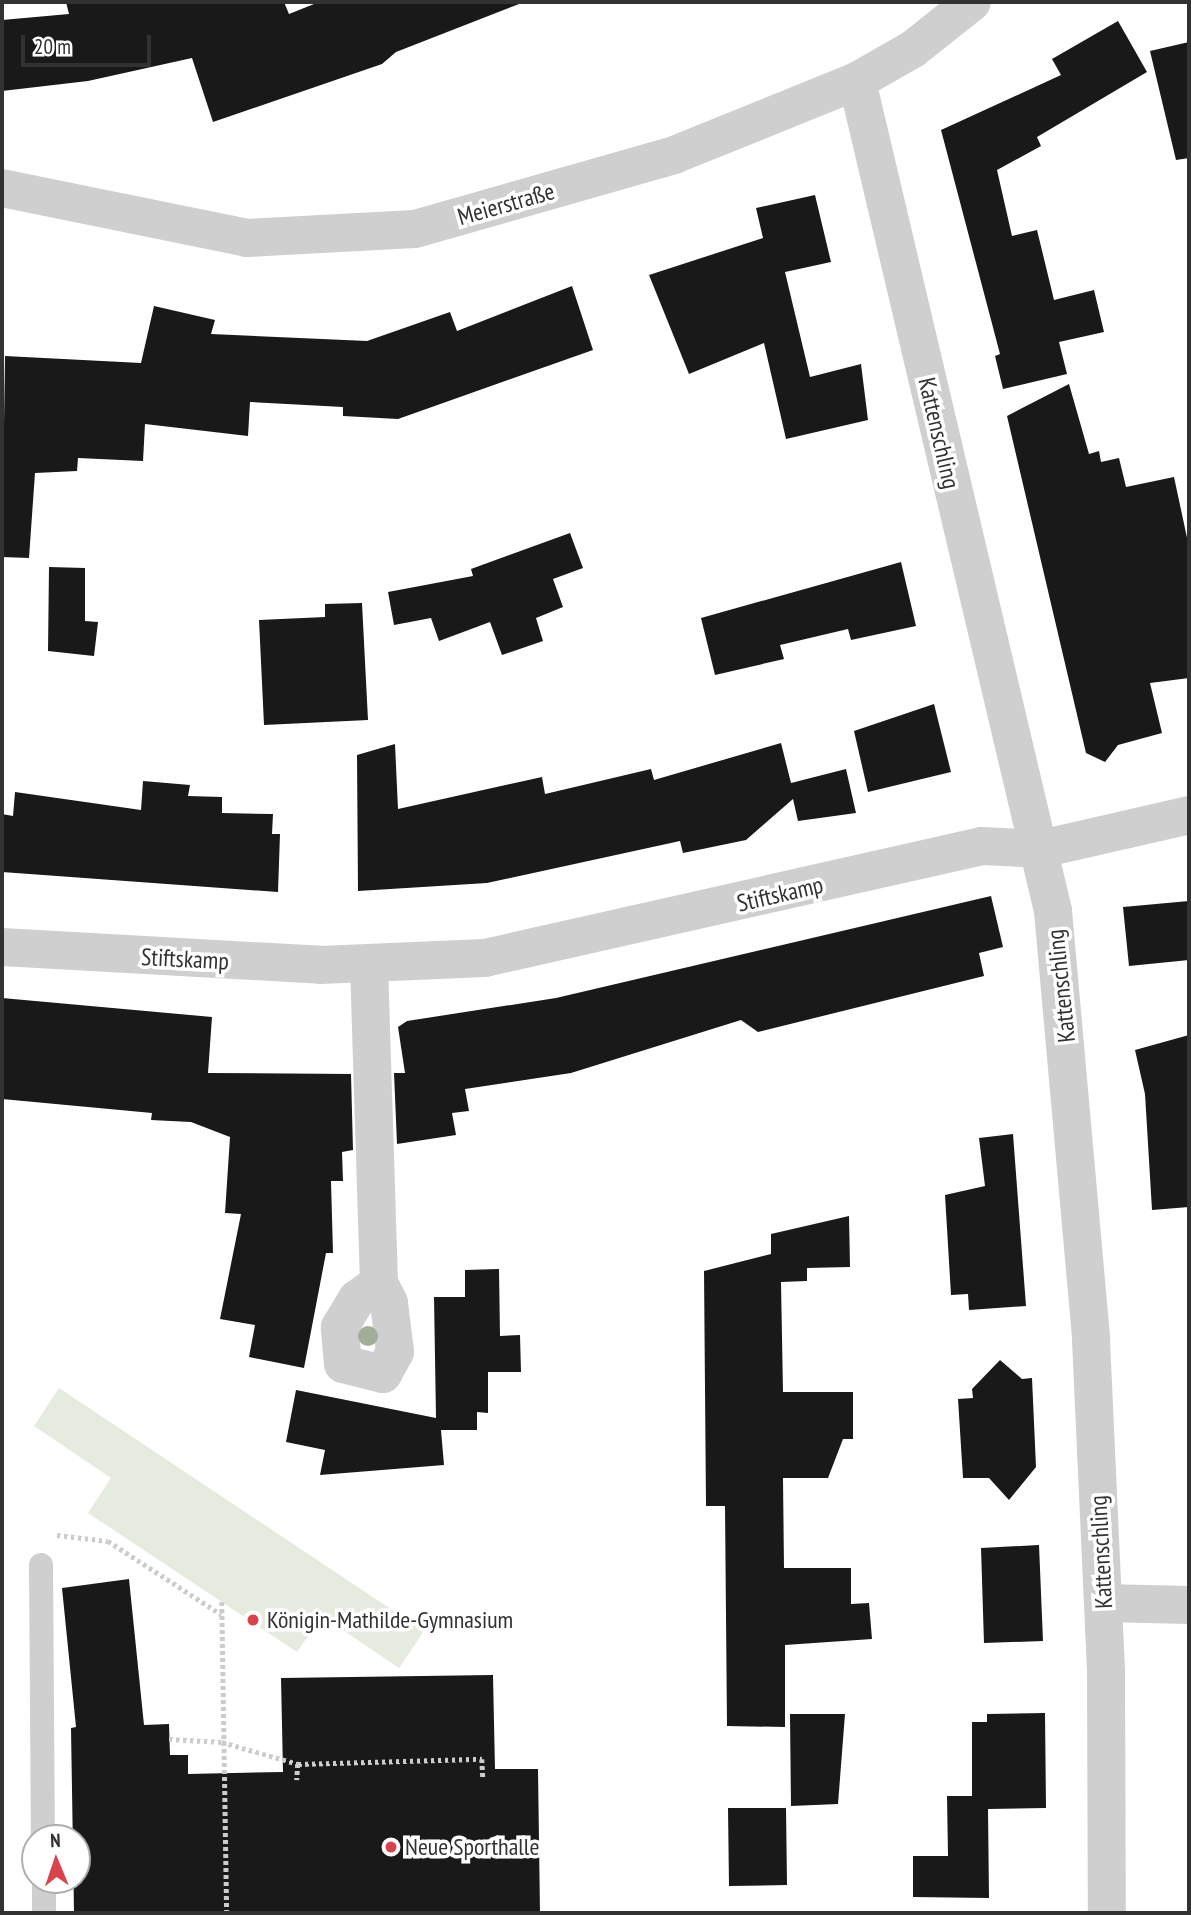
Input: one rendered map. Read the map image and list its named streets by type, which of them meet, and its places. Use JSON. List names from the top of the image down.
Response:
{
  "streets": {
    "street": ["Meierstraße", "Kattenschling", "Stiftskamp"]
  },
  "crossings": [
    ["Meierstraße", "Kattenschling"],
    ["Kattenschling", "Stiftskamp"]
  ],
  "places": ["Königin-Mathilde-Gymnasium", "Neue Sporthalle"],
  "scale_bar": "20 m",
  "north": "top"
}
